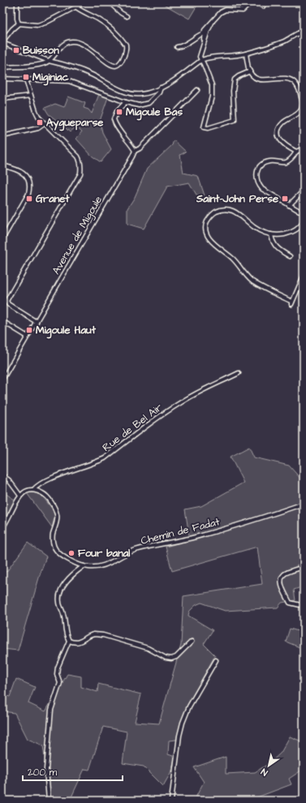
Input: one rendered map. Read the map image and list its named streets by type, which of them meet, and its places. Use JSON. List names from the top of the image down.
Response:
{
  "streets": {
    "street": ["Avenue de Migoule", "Rue de Bel Air", "Chemin de Fadat"]
  },
  "crossings": [
    ["Rue de Bel Air", "Chemin de Fadat"]
  ],
  "places": {
    "transit": [
      "Buisson",
      "Miginiac",
      "Migoule Bas",
      "Aygueparse",
      "Granet",
      "Saint-John Perse",
      "Migoule Haut"
    ],
    "other": ["Four banal"]
  },
  "scale_bar": "200 m",
  "north": "bottom left"
}
